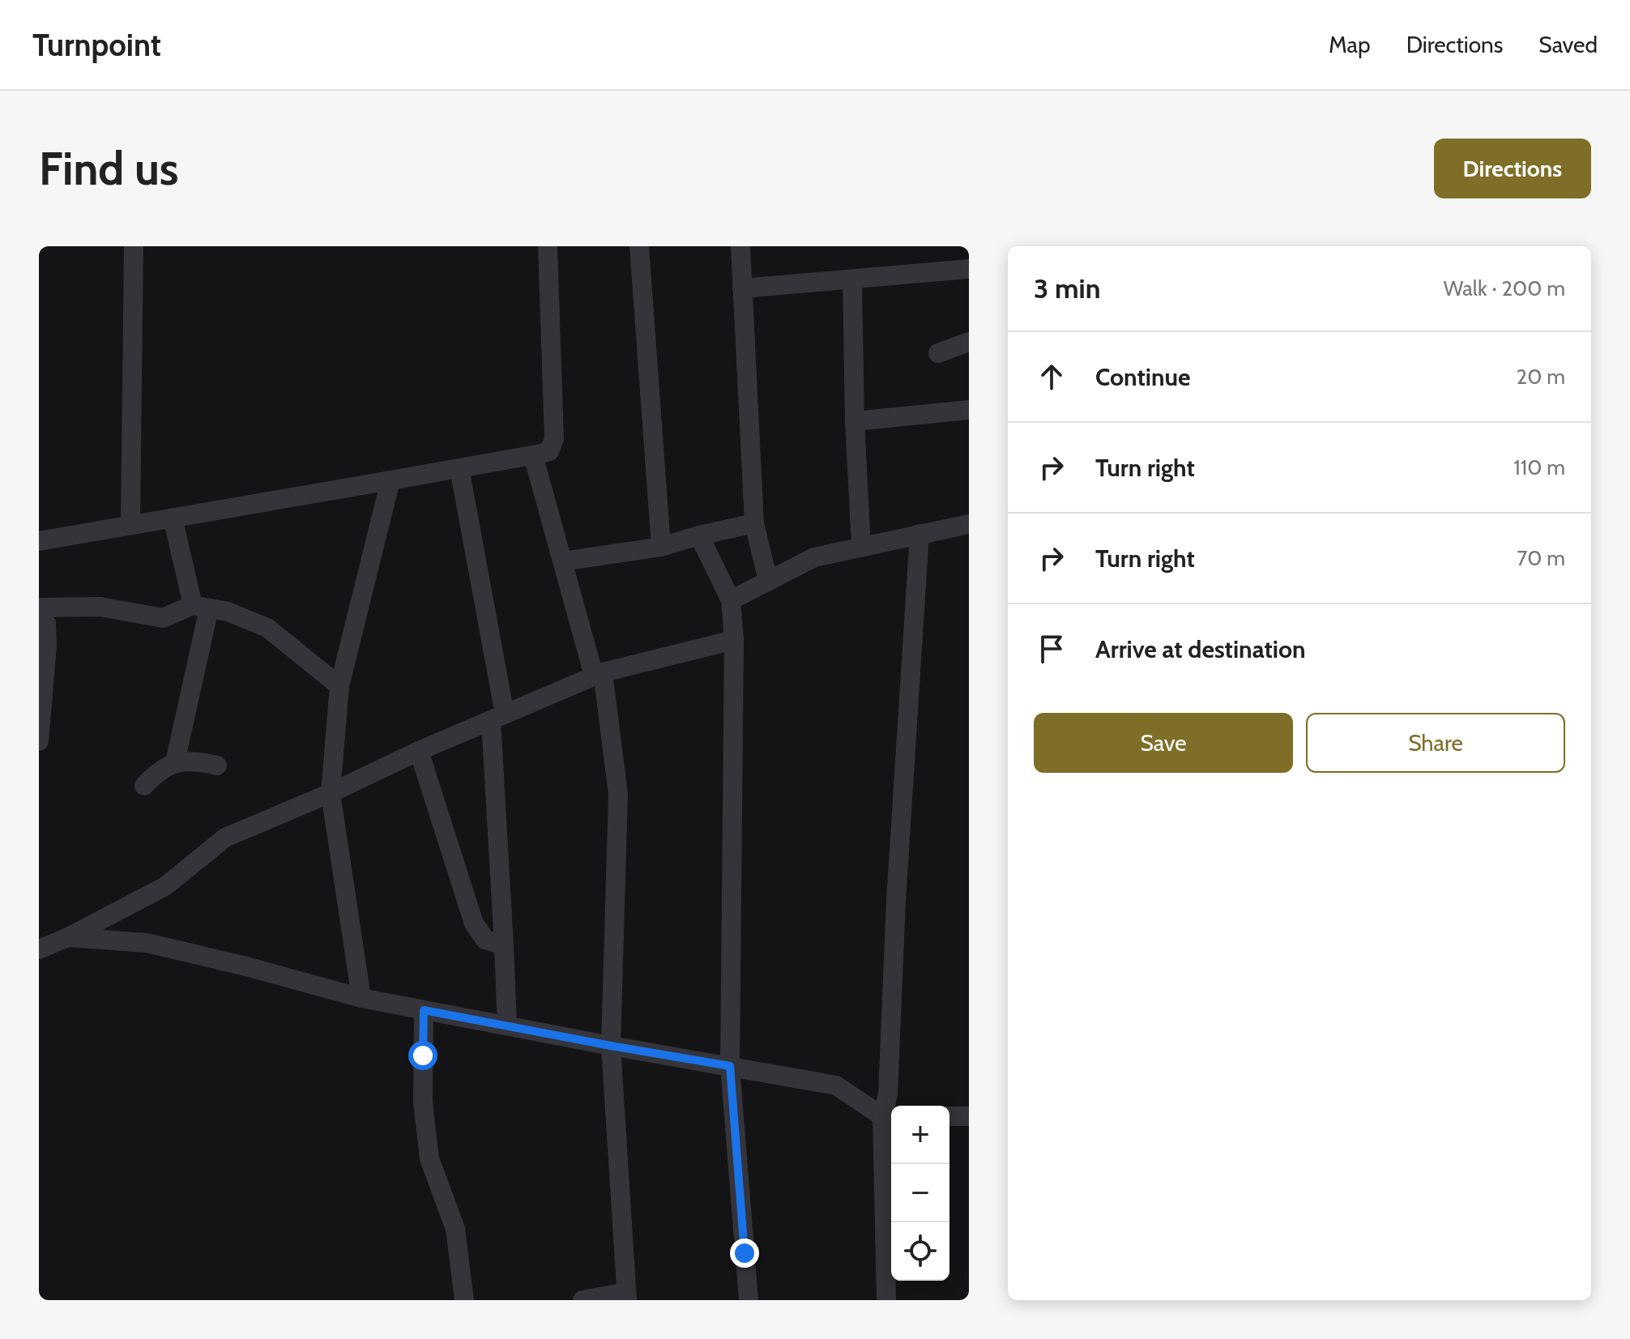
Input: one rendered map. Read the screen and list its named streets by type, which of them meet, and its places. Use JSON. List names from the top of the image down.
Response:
{
  "page": {
    "header": "Turnpoint",
    "nav": ["Map", "Directions", "Saved"],
    "buttons": [
      "Directions",
      ["Save", "Share"]
    ],
    "title": "Find us",
    "heading": ["3 min", "Walk · 200 m"],
    "list": [
      ["Continue", "20 m"],
      ["Turn right", "110 m"],
      ["Turn right", "70 m"],
      "Arrive at destination"
    ],
    "map_buttons": ["+", "−"]
  }
}
